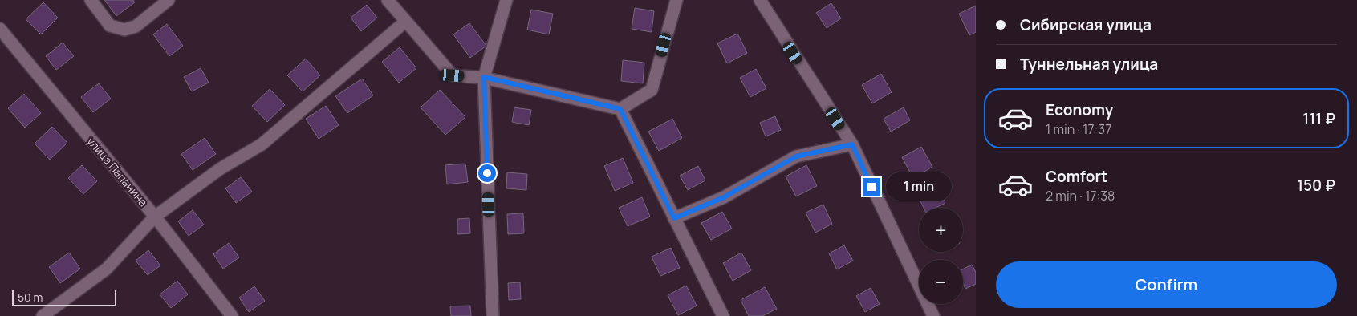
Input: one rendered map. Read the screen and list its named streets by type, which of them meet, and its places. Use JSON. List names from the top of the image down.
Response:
{
  "streets": {
    "street": ["улица Папанина"]
  },
  "scale_bar": "50 m",
  "page": {
    "banner": ["Сибирская улица", "Туннельная улица"],
    "list": [
      {
        "name": "Economy",
        "note": "1 min · 17:37",
        "value": "111 ₽"
      },
      {
        "name": "Comfort",
        "note": "2 min · 17:38",
        "value": "150 ₽"
      }
    ],
    "bubble": "1 min",
    "map_buttons": ["+", "−"],
    "buttons": "Confirm",
    "scale": "50 m"
  }
}
